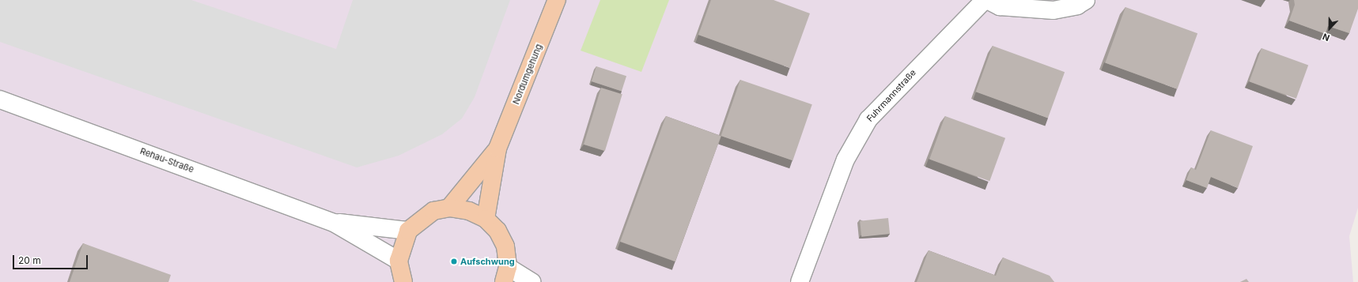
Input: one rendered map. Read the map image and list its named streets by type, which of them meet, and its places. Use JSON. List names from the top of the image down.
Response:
{
  "streets": {
    "main road": ["Nordumgehung"],
    "street": ["Fuhrmannstraße", "Rehau-Straße"]
  },
  "places": ["Aufschwung"],
  "scale_bar": "20 m",
  "north": "bottom"
}
